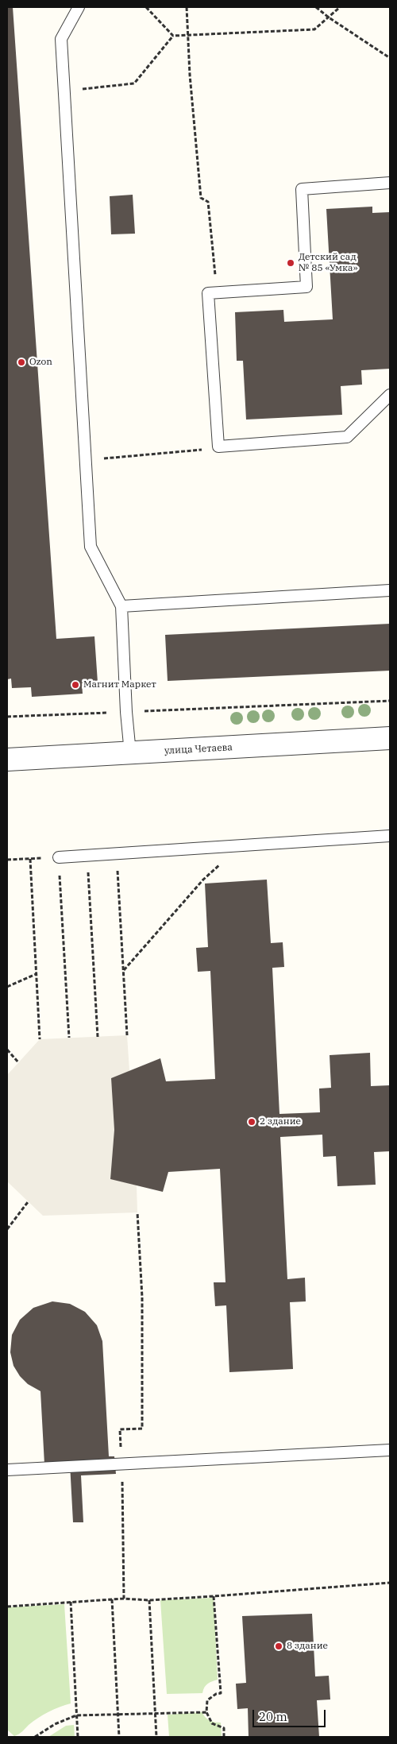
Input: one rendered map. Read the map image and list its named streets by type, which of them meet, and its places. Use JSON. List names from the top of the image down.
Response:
{
  "streets": {
    "street": ["улица Четаева"]
  },
  "places": [
    "Детский сад № 85 «Умка»",
    "Ozon",
    "Магнит Маркет",
    "2 здание",
    "8 здание"
  ],
  "scale_bar": "20 m"
}
